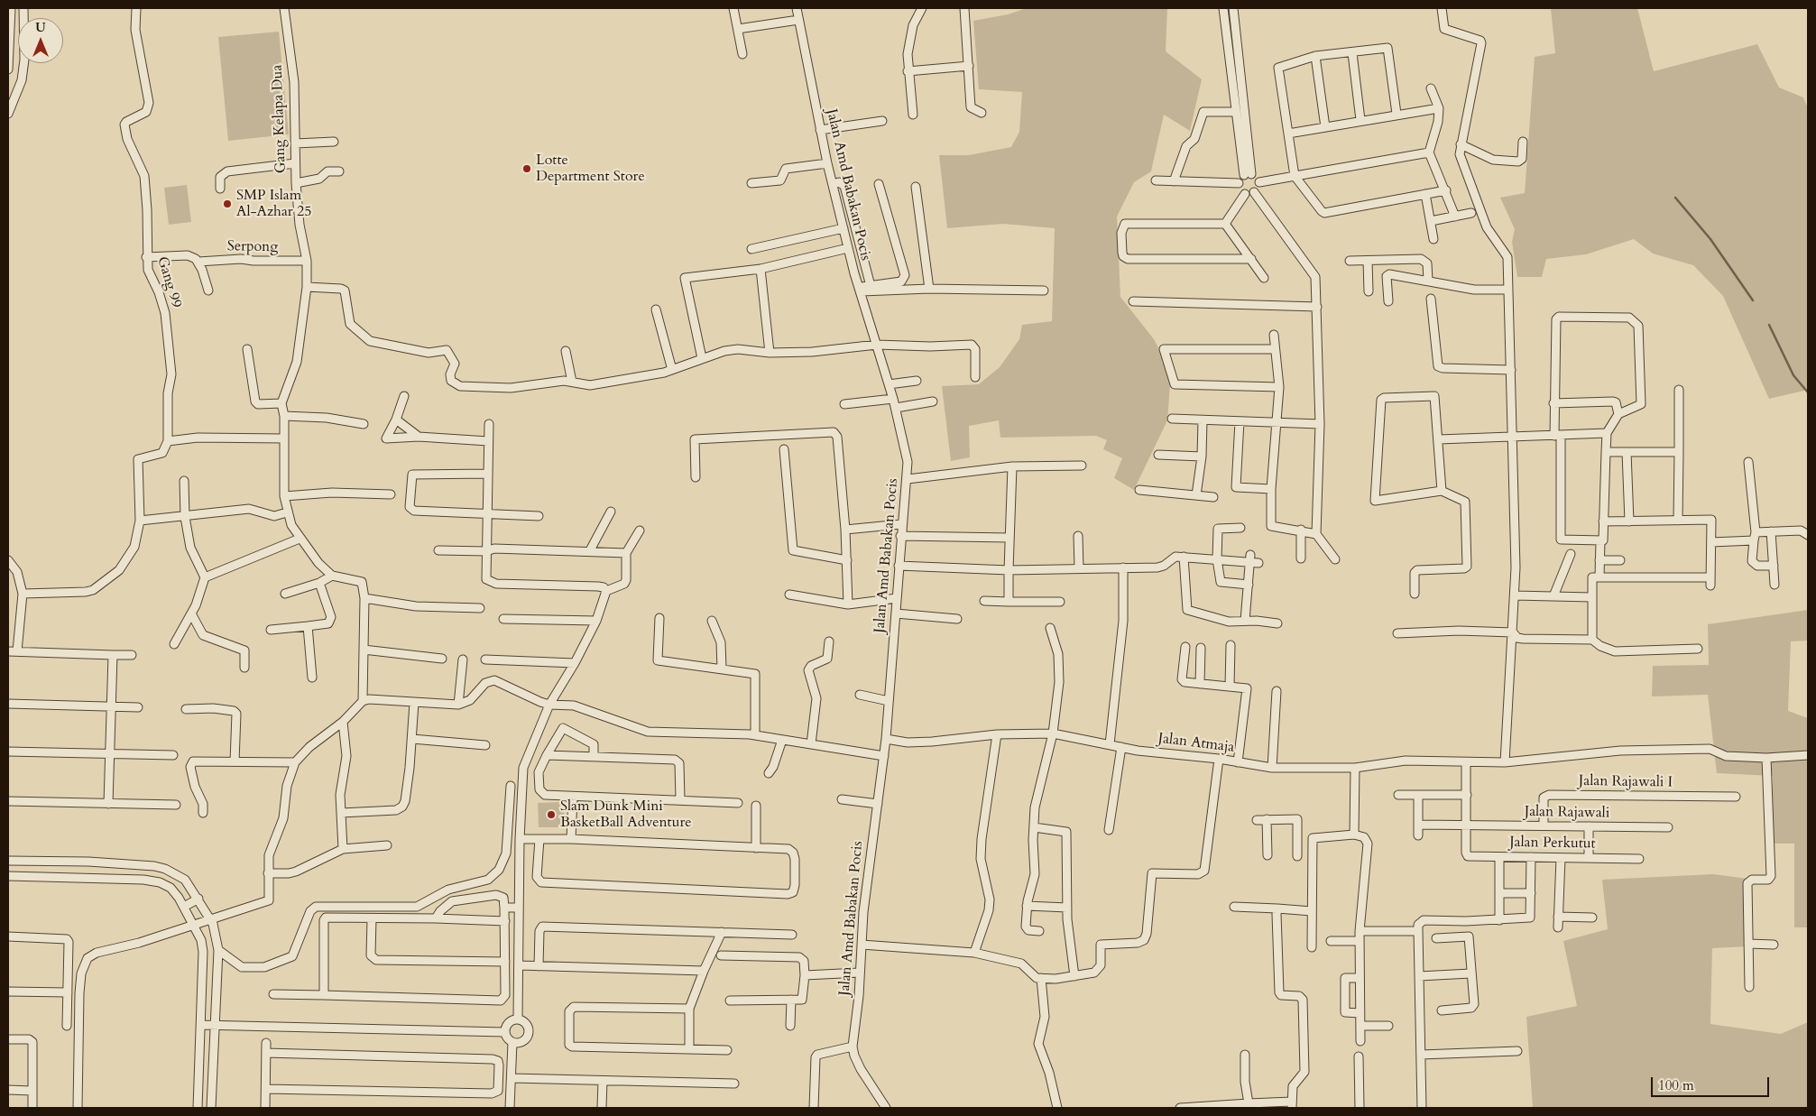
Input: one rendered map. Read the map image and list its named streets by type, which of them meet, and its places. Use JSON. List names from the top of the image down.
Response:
{
  "streets": {
    "street": [
      "Gang Kelapa Dua",
      "Jalan Amd Babakan Pocis",
      "Serpong",
      "Gang 99",
      "Jalan Atmaja",
      "Jalan Rajawali I",
      "Jalan Rajawali",
      "Jalan Perkutut"
    ]
  },
  "crossings": [
    ["Gang Kelapa Dua", "Serpong"],
    ["Jalan Amd Babakan Pocis", "Jalan Atmaja"],
    ["Serpong", "Gang 99"],
    ["Jalan Rajawali I", "Jalan Rajawali"],
    ["Jalan Rajawali", "Jalan Perkutut"]
  ],
  "places": ["Lotte Department Store", "SMP Islam Al-Azhar 25", "Slam Dunk Mini BasketBall Adventure"],
  "scale_bar": "100 m",
  "north": "top"
}
